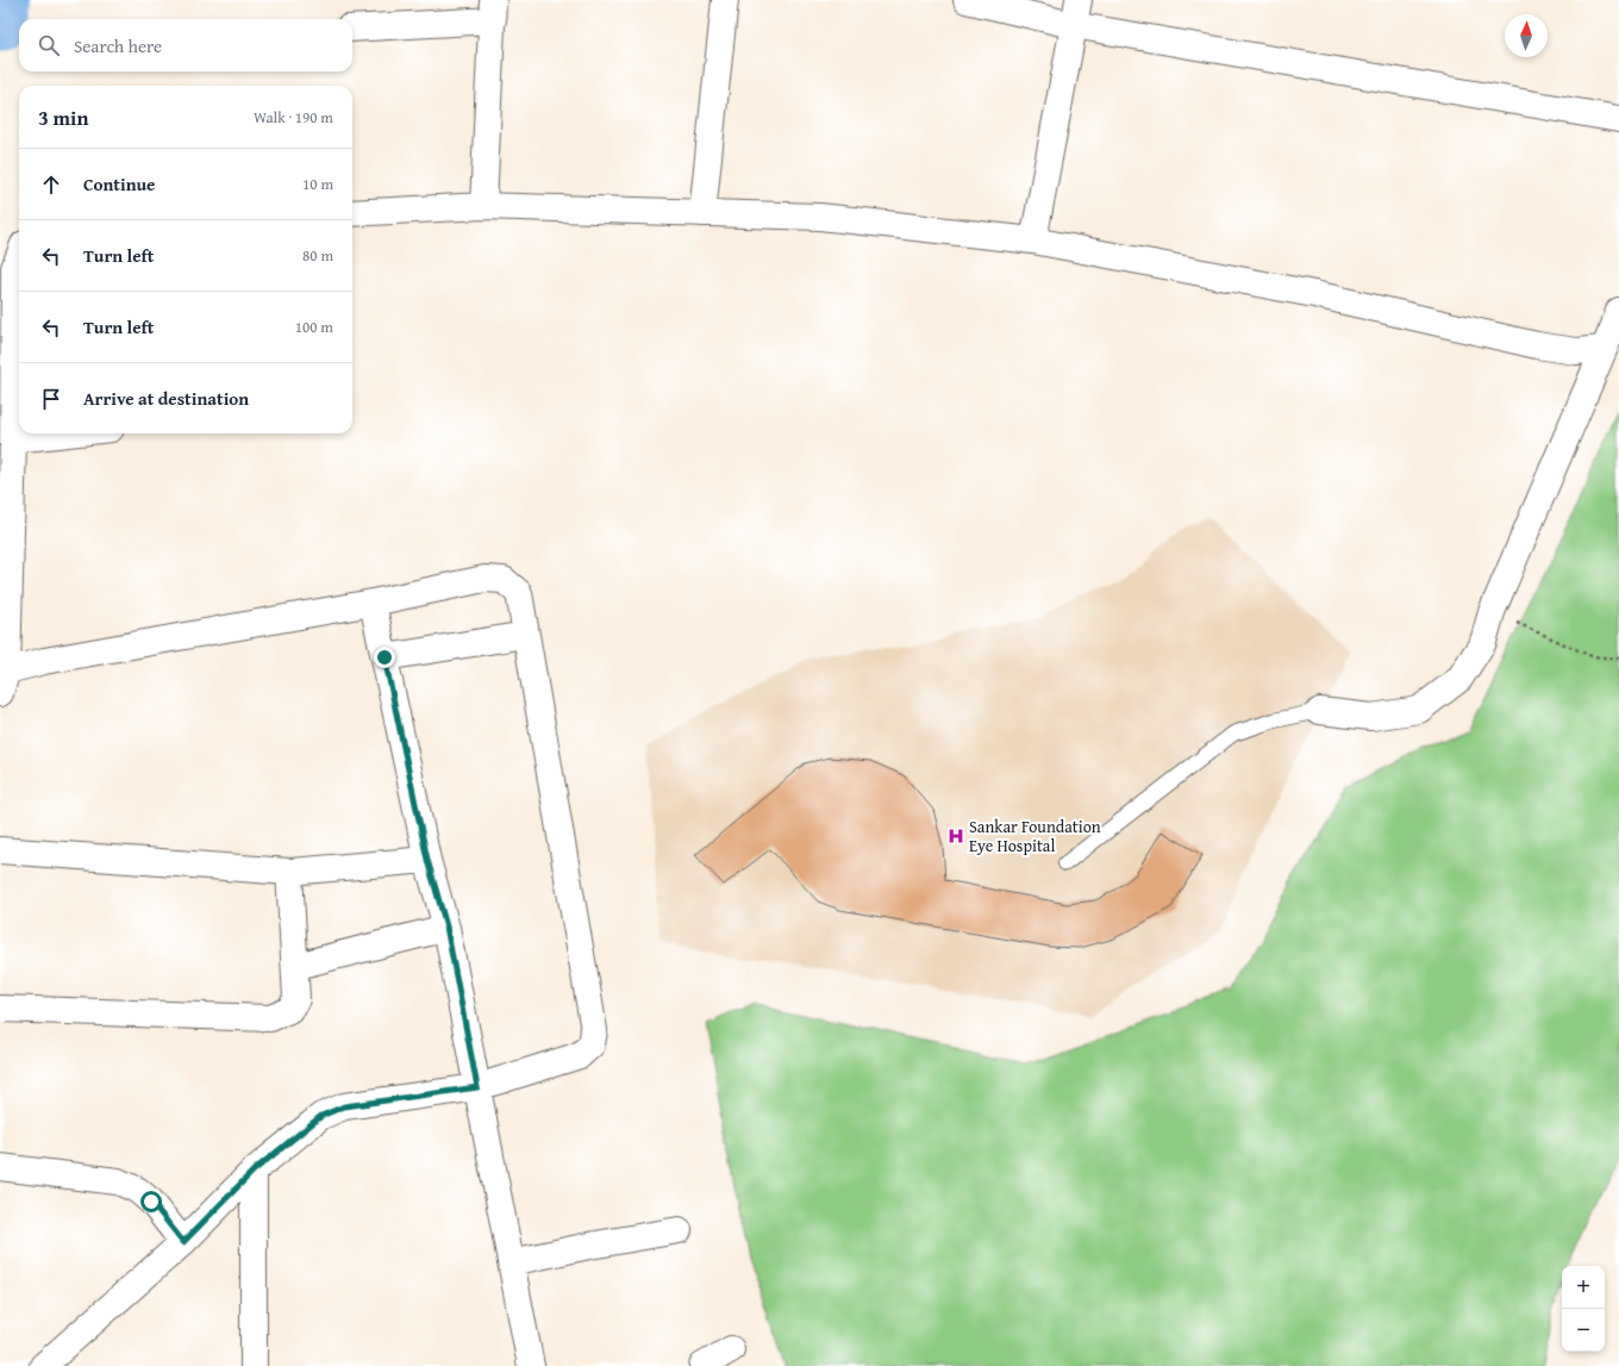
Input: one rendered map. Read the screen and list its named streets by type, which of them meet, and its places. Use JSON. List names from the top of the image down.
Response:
{
  "places": {
    "hospital": ["Sankar Foundation Eye Hospital"]
  },
  "north": "top",
  "page": {
    "search": "Search here",
    "heading": ["3 min", "Walk · 190 m"],
    "list": [
      ["Continue", "10 m"],
      ["Turn left", "80 m"],
      ["Turn left", "100 m"],
      "Arrive at destination"
    ],
    "map_buttons": ["+", "−"]
  }
}
